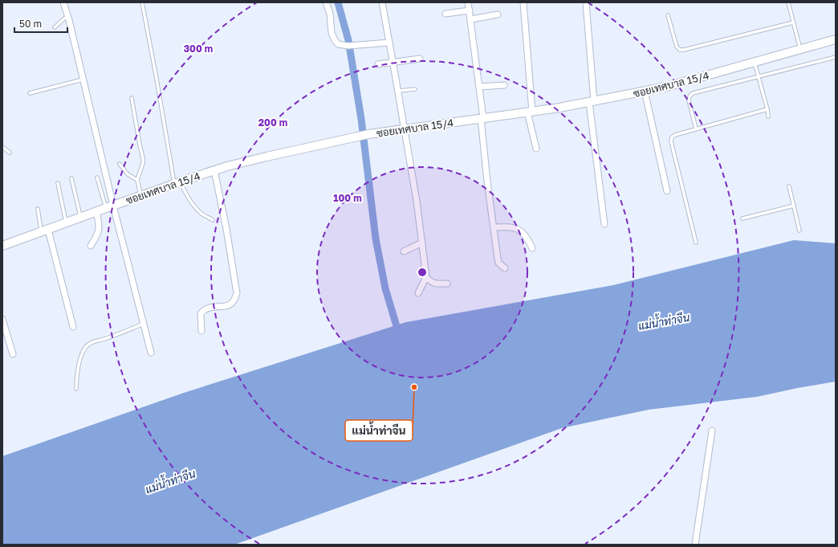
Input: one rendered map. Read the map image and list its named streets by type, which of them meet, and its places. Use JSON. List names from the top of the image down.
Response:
{
  "streets": {
    "street": ["ซอยเทศบาล 15/4"]
  },
  "water": ["แม่น้ำท่าจีน"],
  "places": ["แม่น้ำท่าจีน"],
  "scale_bar": "50 m",
  "rings": ["300 m", "200 m", "100 m"]
}
